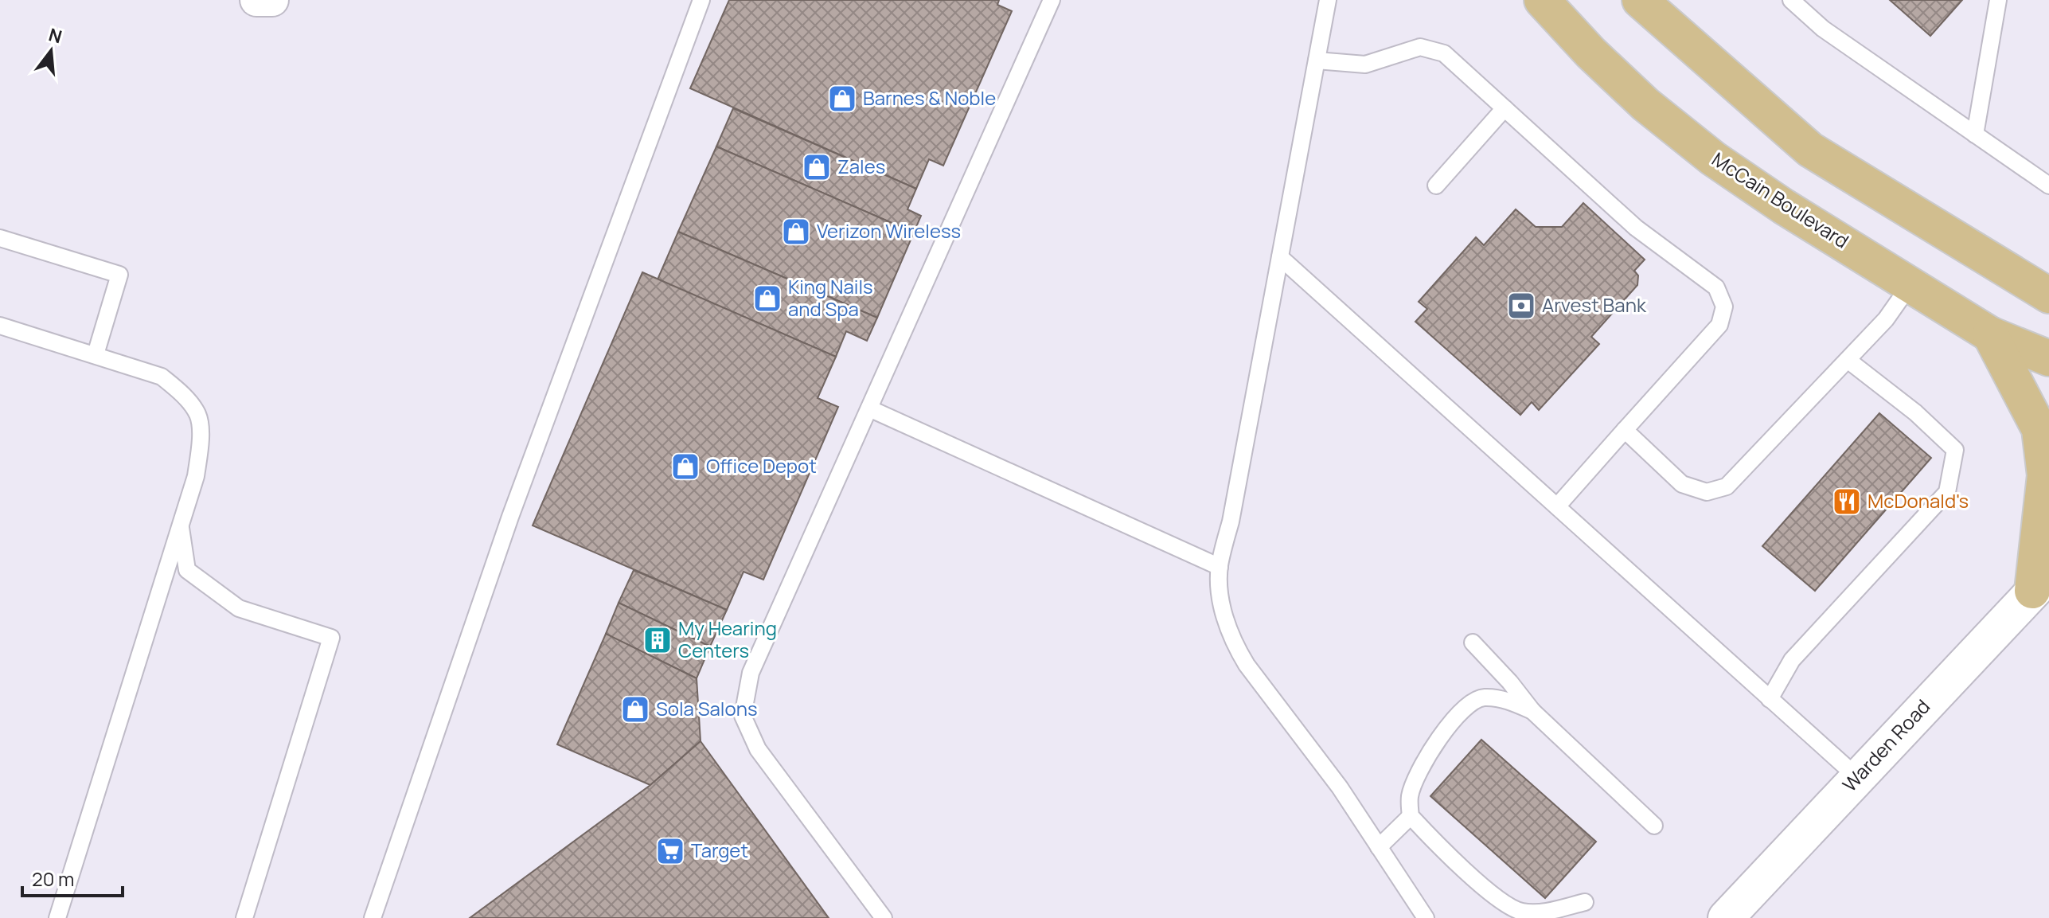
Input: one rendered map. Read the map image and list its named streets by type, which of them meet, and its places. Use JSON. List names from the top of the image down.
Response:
{
  "streets": {
    "main road": ["McCain Boulevard"],
    "street": ["Warden Road"]
  },
  "places": {
    "shop": [
      "Barnes & Noble",
      "Zales",
      "Verizon Wireless",
      "King Nails and Spa",
      "Office Depot",
      "Sola Salons"
    ],
    "bank": ["Arvest Bank"],
    "restaurant": ["McDonald's"],
    "building": ["My Hearing Centers"],
    "supermarket": ["Target"]
  },
  "scale_bar": "20 m",
  "north": "top"
}
